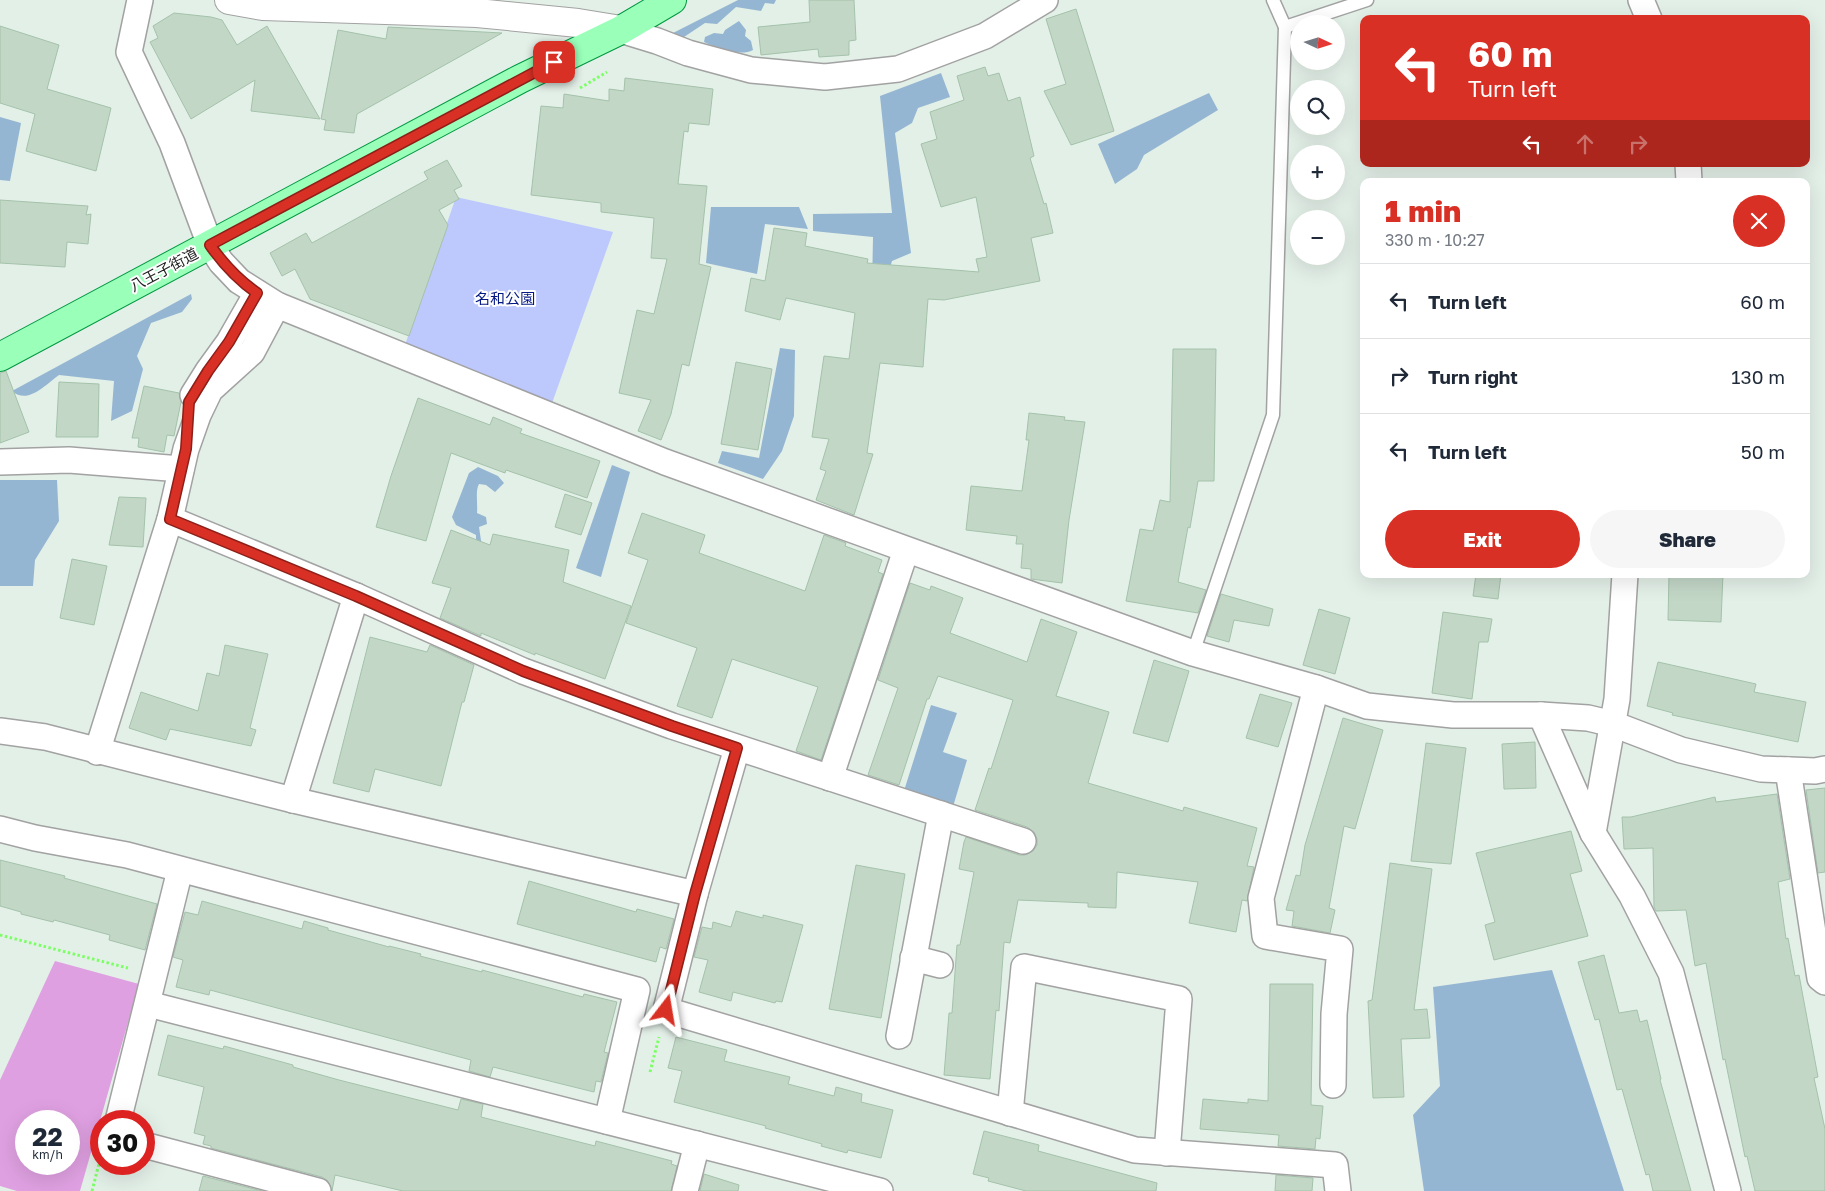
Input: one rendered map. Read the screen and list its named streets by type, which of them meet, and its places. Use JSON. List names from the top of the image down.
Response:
{
  "streets": {
    "main road": ["八王子街道"]
  },
  "parks": ["名和公園"],
  "north": "right",
  "page": {
    "map_buttons": ["+", "−"],
    "turn": ["60 m", "Turn left"],
    "heading": ["1 min", "330 m · 10:27"],
    "list": [
      {
        "name": "Turn left",
        "value": "60 m"
      },
      {
        "name": "Turn right",
        "value": "130 m"
      },
      {
        "name": "Turn left",
        "value": "50 m"
      }
    ],
    "buttons": ["Exit", "Share"],
    "speed": "22 km/h",
    "limit": "30"
  }
}
